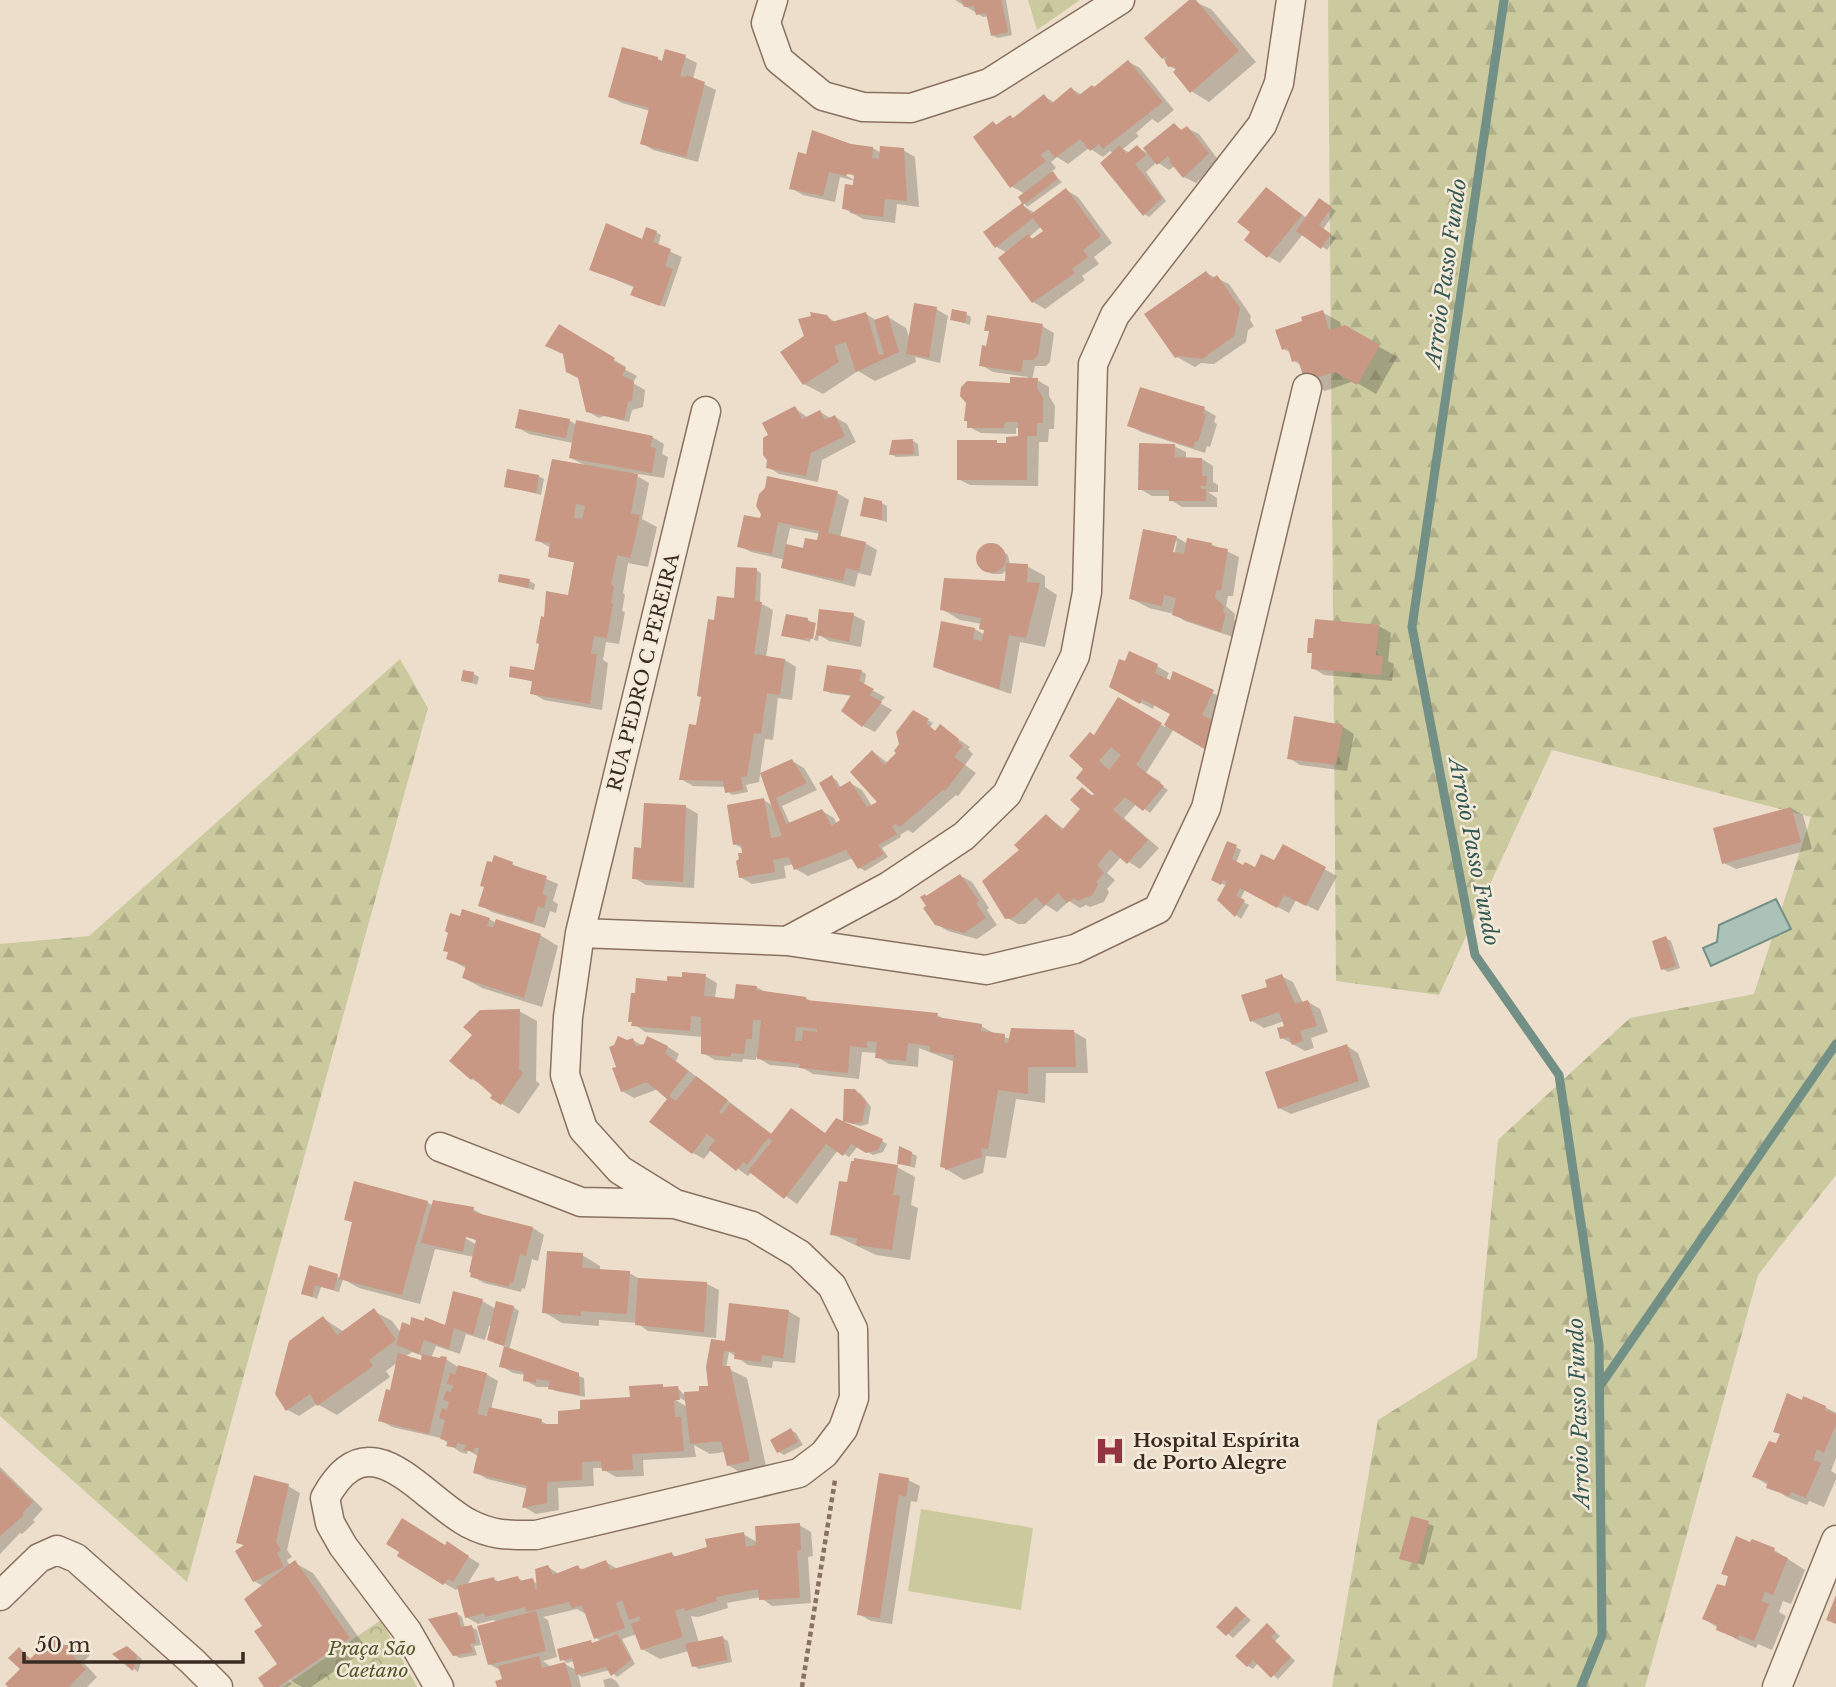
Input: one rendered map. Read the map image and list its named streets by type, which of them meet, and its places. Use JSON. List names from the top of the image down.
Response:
{
  "streets": {
    "street": ["RUA PEDRO C PEREIRA"]
  },
  "water": ["Arroio Passo Fundo"],
  "parks": ["Praça São Caetano"],
  "places": {
    "hospital": ["Hospital Espírita de Porto Alegre"]
  },
  "scale_bar": "50 m"
}
